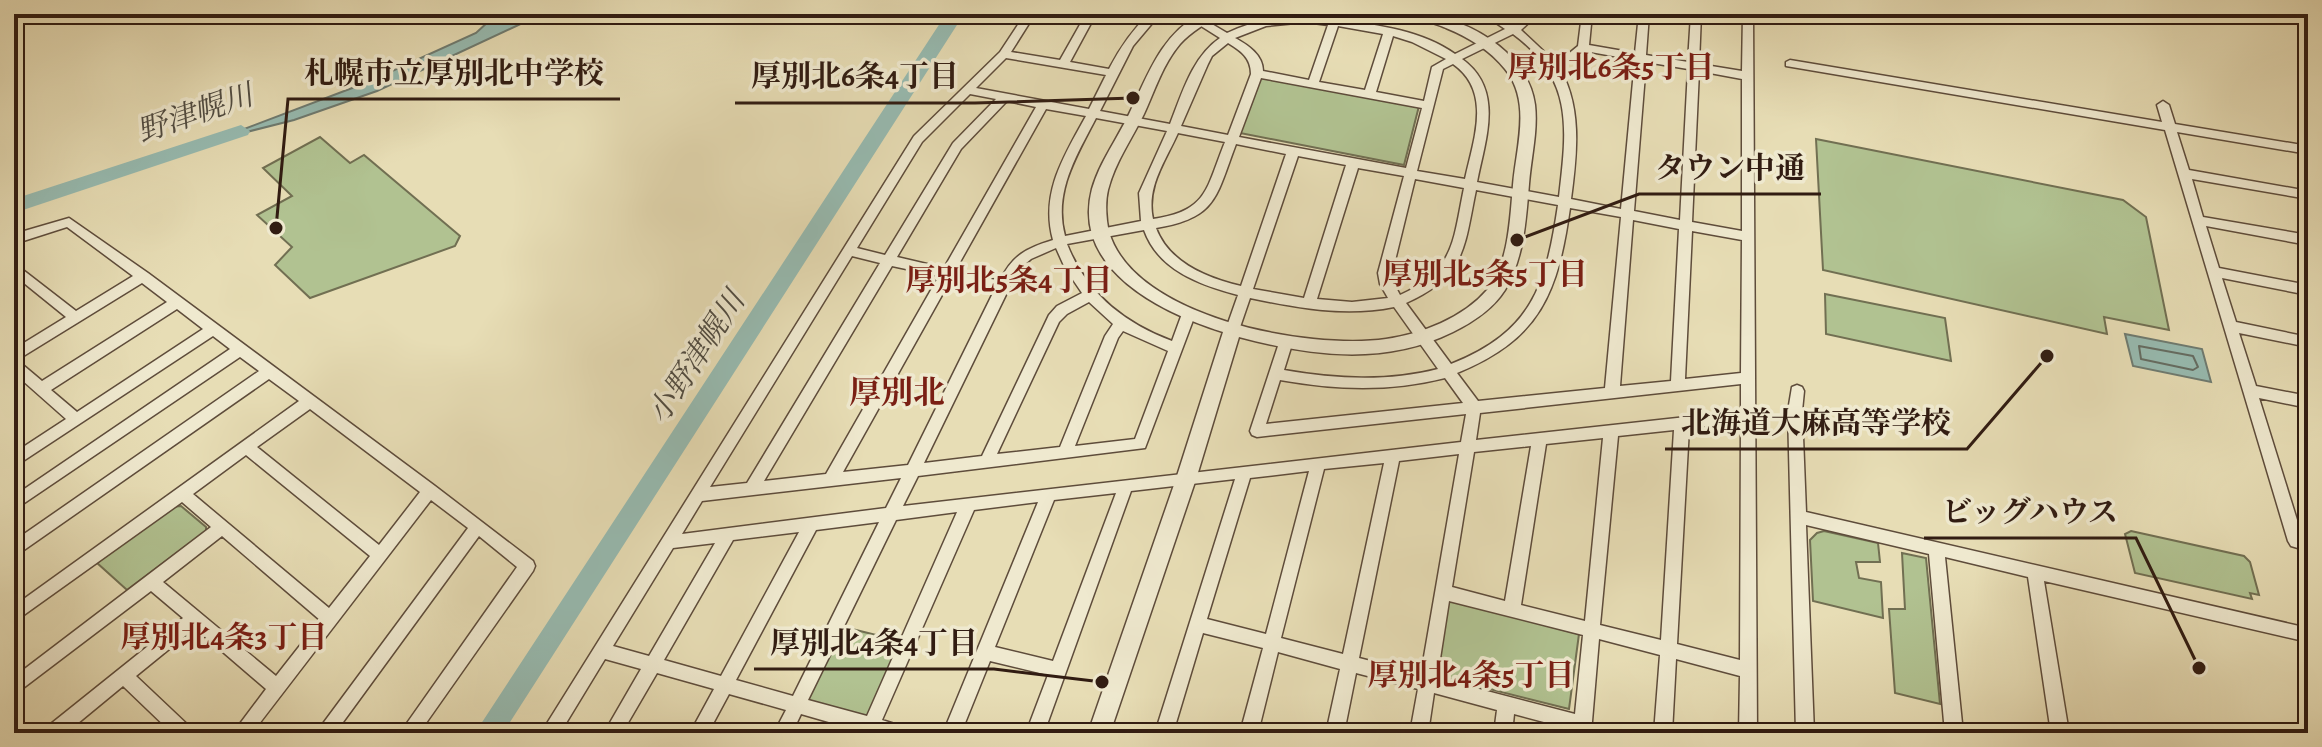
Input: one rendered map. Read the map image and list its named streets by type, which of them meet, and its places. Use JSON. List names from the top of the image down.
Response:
{
  "districts": [
    "厚別北6条5丁目",
    "厚別北5条5丁目",
    "厚別北5条4丁目",
    "厚別北",
    "厚別北4条3丁目",
    "厚別北4条5丁目"
  ],
  "water": ["野津幌川", "小野津幌川"],
  "places": [
    "厚別北6条4丁目",
    "札幌市立厚別北中学校",
    "タウン中通",
    "北海道大麻高等学校",
    "ビッグハウス",
    "厚別北4条4丁目"
  ]
}
